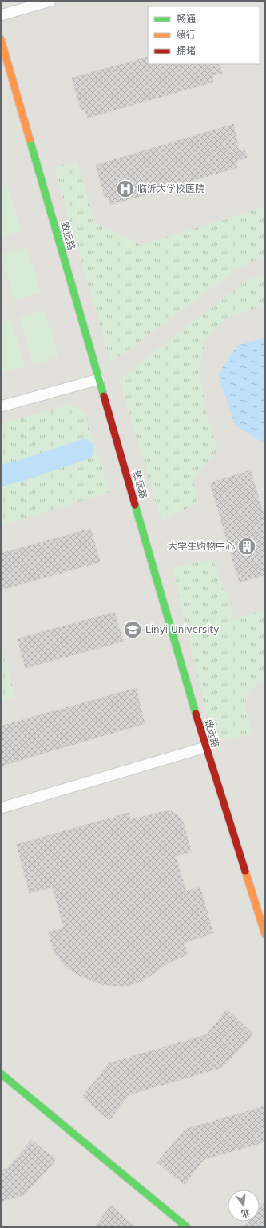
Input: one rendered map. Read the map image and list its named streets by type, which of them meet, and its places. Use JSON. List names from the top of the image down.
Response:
{
  "streets": {
    "street": ["致远路"]
  },
  "places": {
    "hospital": ["临沂大学校医院"],
    "building": ["大学生购物中心"],
    "school or university": ["Linyi University"]
  },
  "legend": ["畅通", "缓行", "拥堵"],
  "north": "bottom"
}
